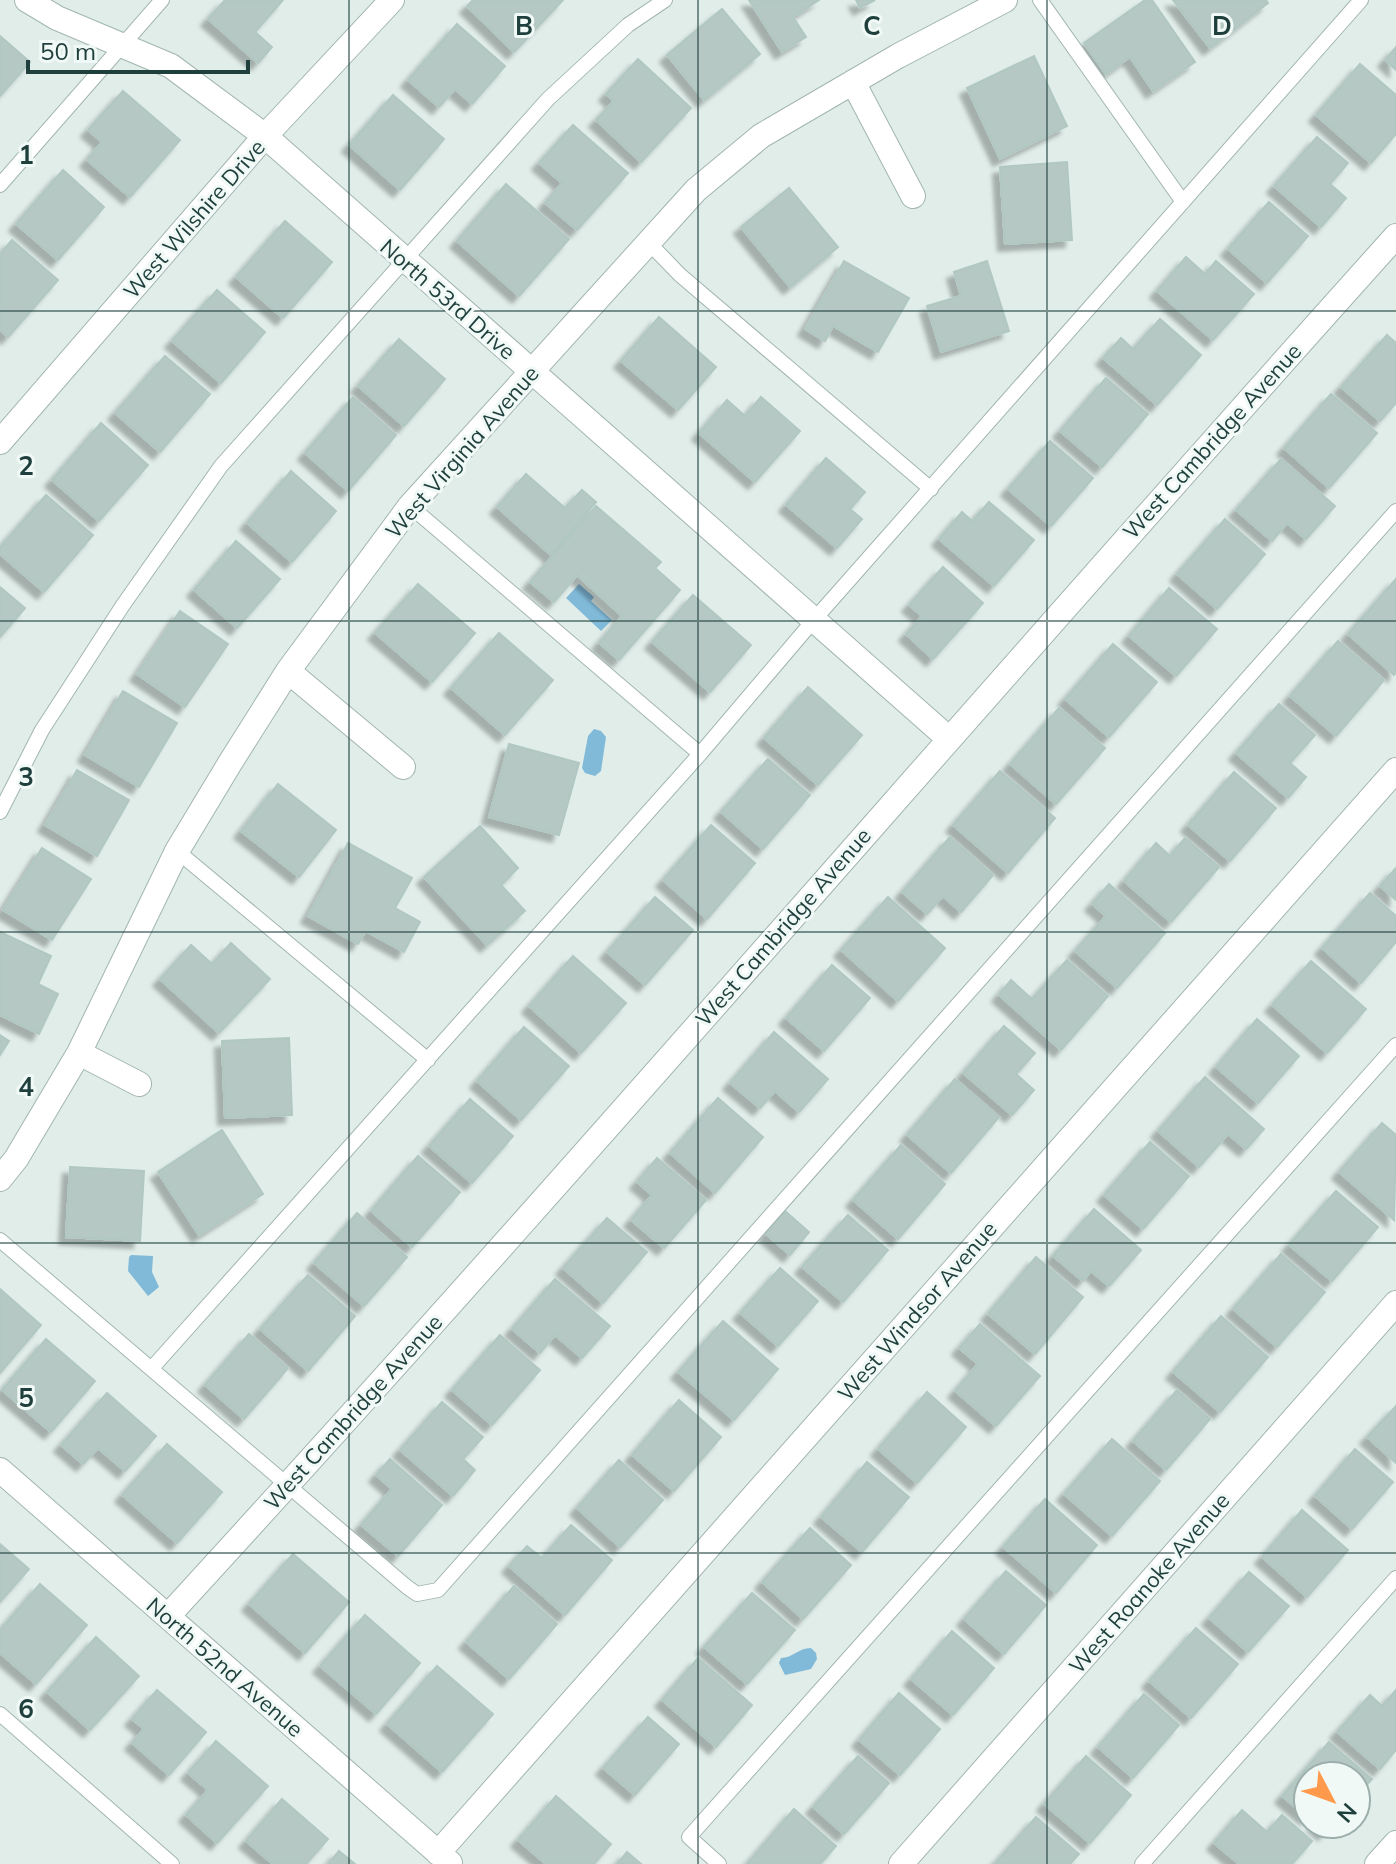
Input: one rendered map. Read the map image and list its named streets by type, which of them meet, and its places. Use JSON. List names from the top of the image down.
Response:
{
  "streets": {
    "street": [
      "West Wilshire Drive",
      "North 53rd Drive",
      "West Cambridge Avenue",
      "West Virginia Avenue",
      "West Windsor Avenue",
      "West Roanoke Avenue",
      "North 52nd Avenue"
    ]
  },
  "crossings": [
    ["West Wilshire Drive", "North 53rd Drive"],
    ["North 53rd Drive", "West Cambridge Avenue"],
    ["North 53rd Drive", "West Virginia Avenue"],
    ["West Cambridge Avenue", "North 52nd Avenue"],
    ["West Windsor Avenue", "North 52nd Avenue"]
  ],
  "scale_bar": "50 m",
  "north": "bottom right",
  "grid": {
    "columns": ["B", "C", "D"],
    "rows": [
      "1",
      "2",
      "3",
      "4",
      "5",
      "6"
    ]
  }
}
